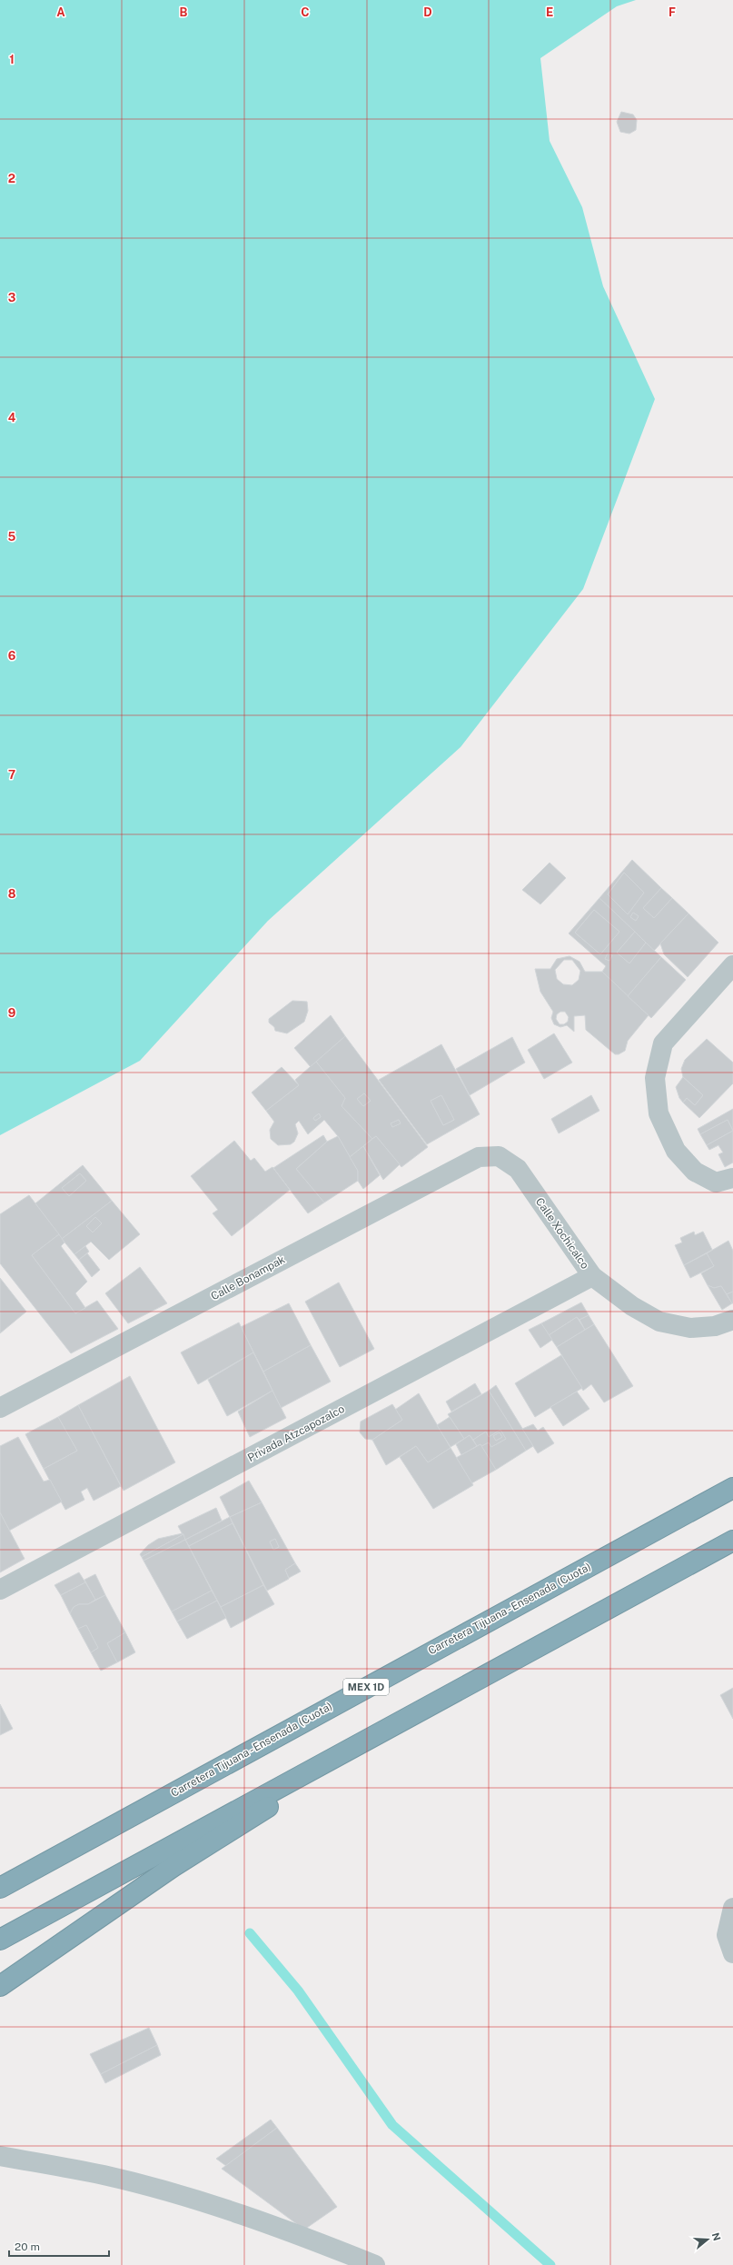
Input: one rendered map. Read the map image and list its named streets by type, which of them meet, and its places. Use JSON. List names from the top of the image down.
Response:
{
  "streets": {
    "highway": ["Carretera Tijuana - Ensenada (Cuota)", "MEX 1D"],
    "street": ["Calle Xochicalco", "Calle Bonampak", "Privada Atzcapozalco"]
  },
  "crossings": [
    ["Calle Xochicalco", "Calle Bonampak"],
    ["Calle Xochicalco", "Privada Atzcapozalco"]
  ],
  "scale_bar": "20 m",
  "north": "right",
  "grid": {
    "columns": [
      "A",
      "B",
      "C",
      "D",
      "E",
      "F"
    ],
    "rows": [
      "1",
      "2",
      "3",
      "4",
      "5",
      "6",
      "7",
      "8",
      "9"
    ]
  }
}
